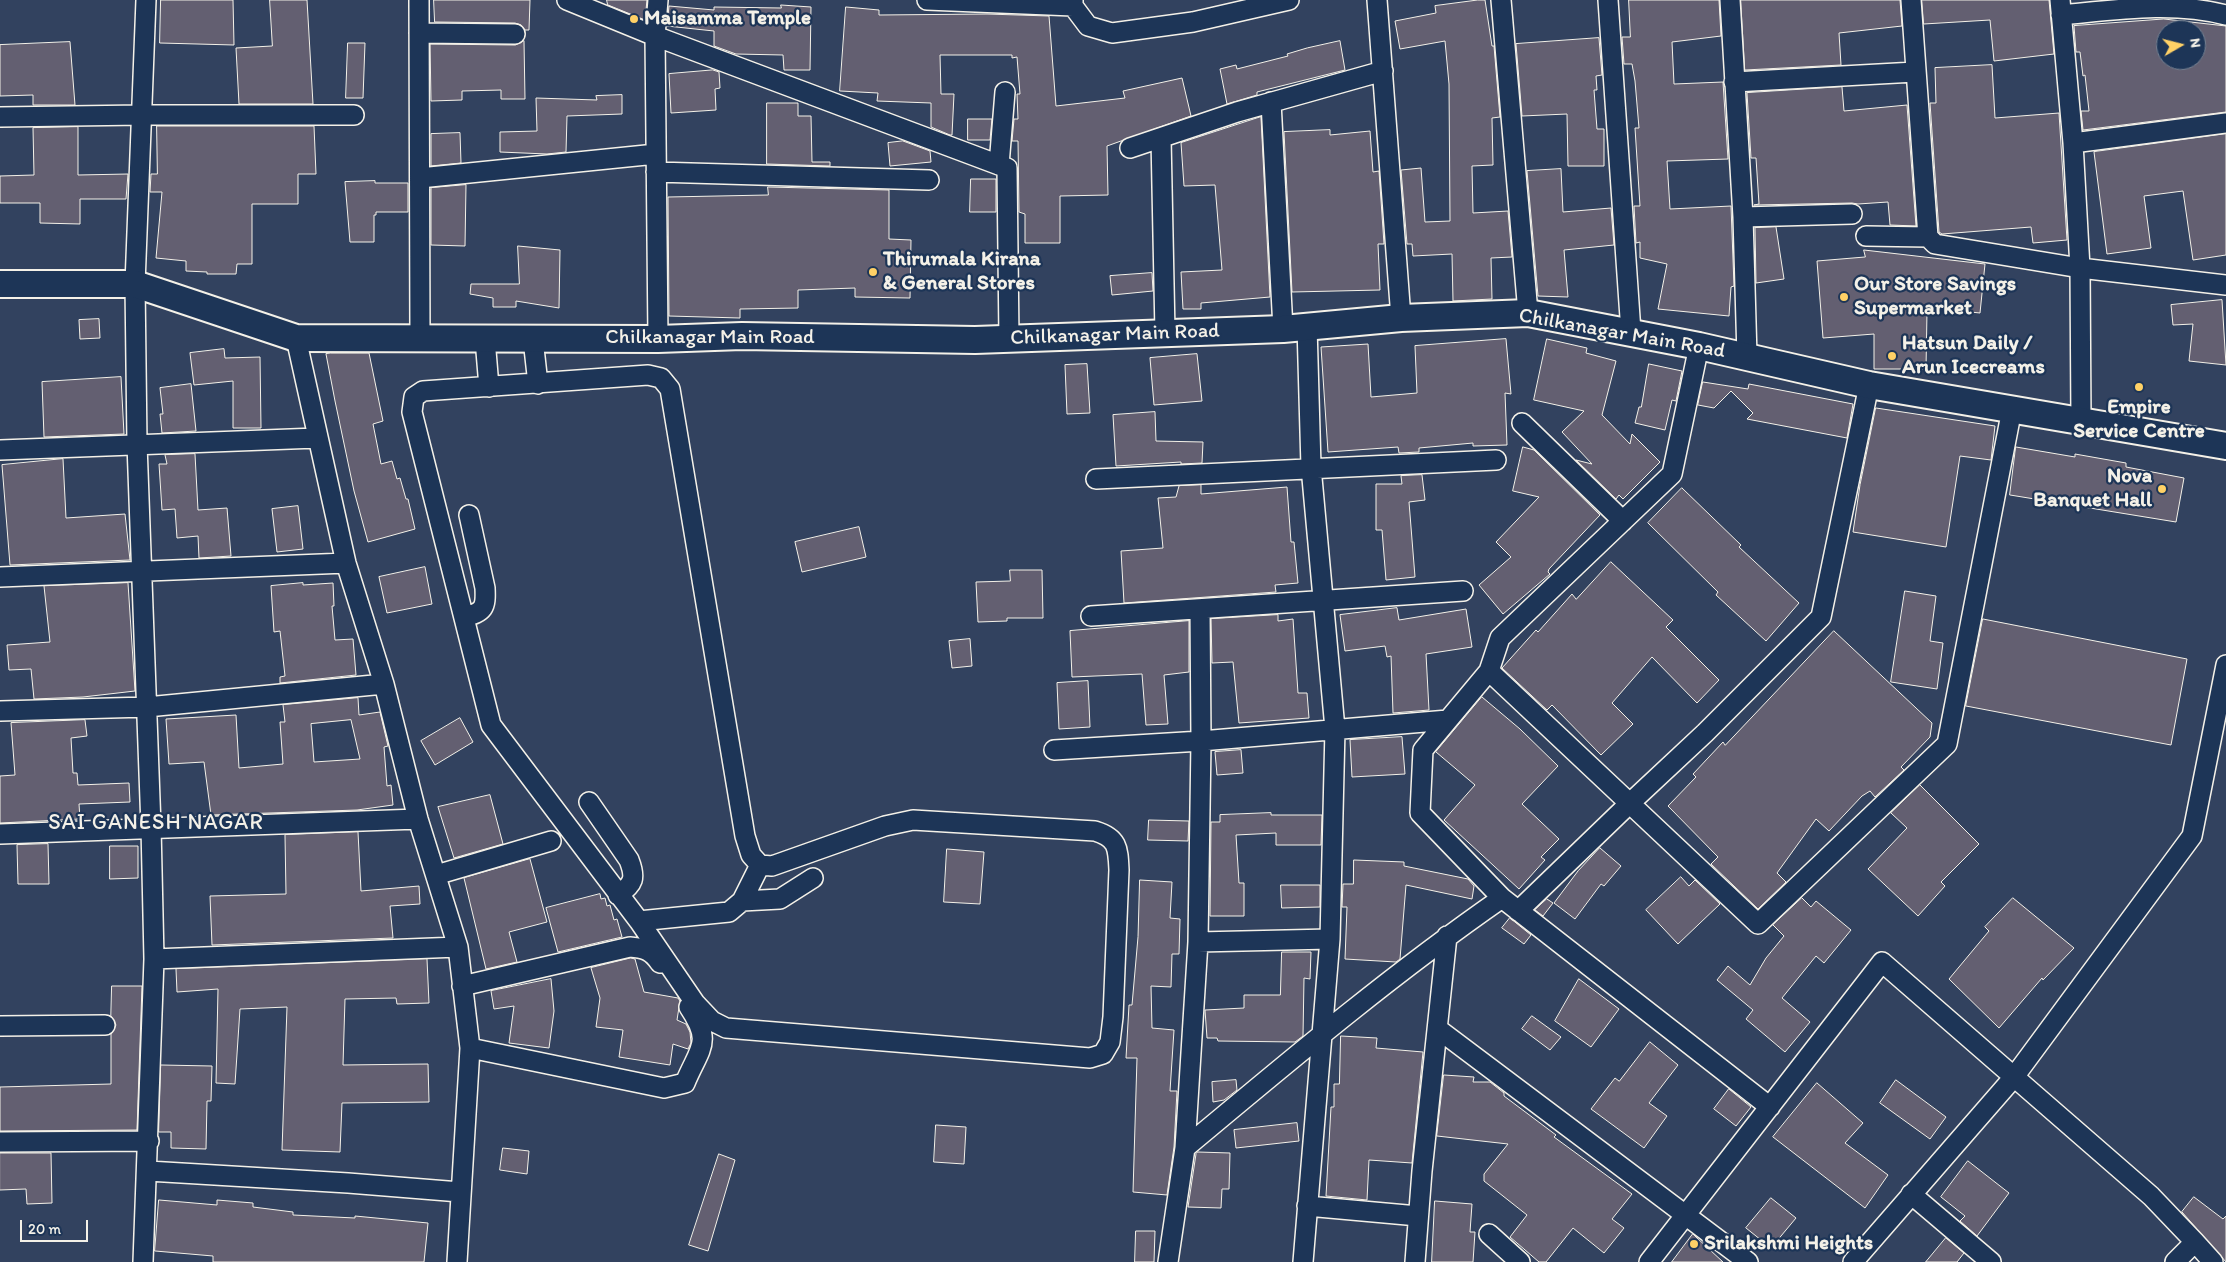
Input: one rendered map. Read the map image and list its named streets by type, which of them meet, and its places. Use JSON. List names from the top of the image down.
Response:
{
  "streets": {
    "main road": ["Chilkanagar Main Road"]
  },
  "districts": ["SAI GANESH NAGAR"],
  "places": [
    "Maisamma Temple",
    "Thirumala Kirana & General Stores",
    "Our Store Savings Supermarket",
    "Hatsun Daily / Arun Icecreams",
    "Empire Service Centre",
    "Nova Banquet Hall",
    "Srilakshmi Heights"
  ],
  "scale_bar": "20 m",
  "north": "right"
}
